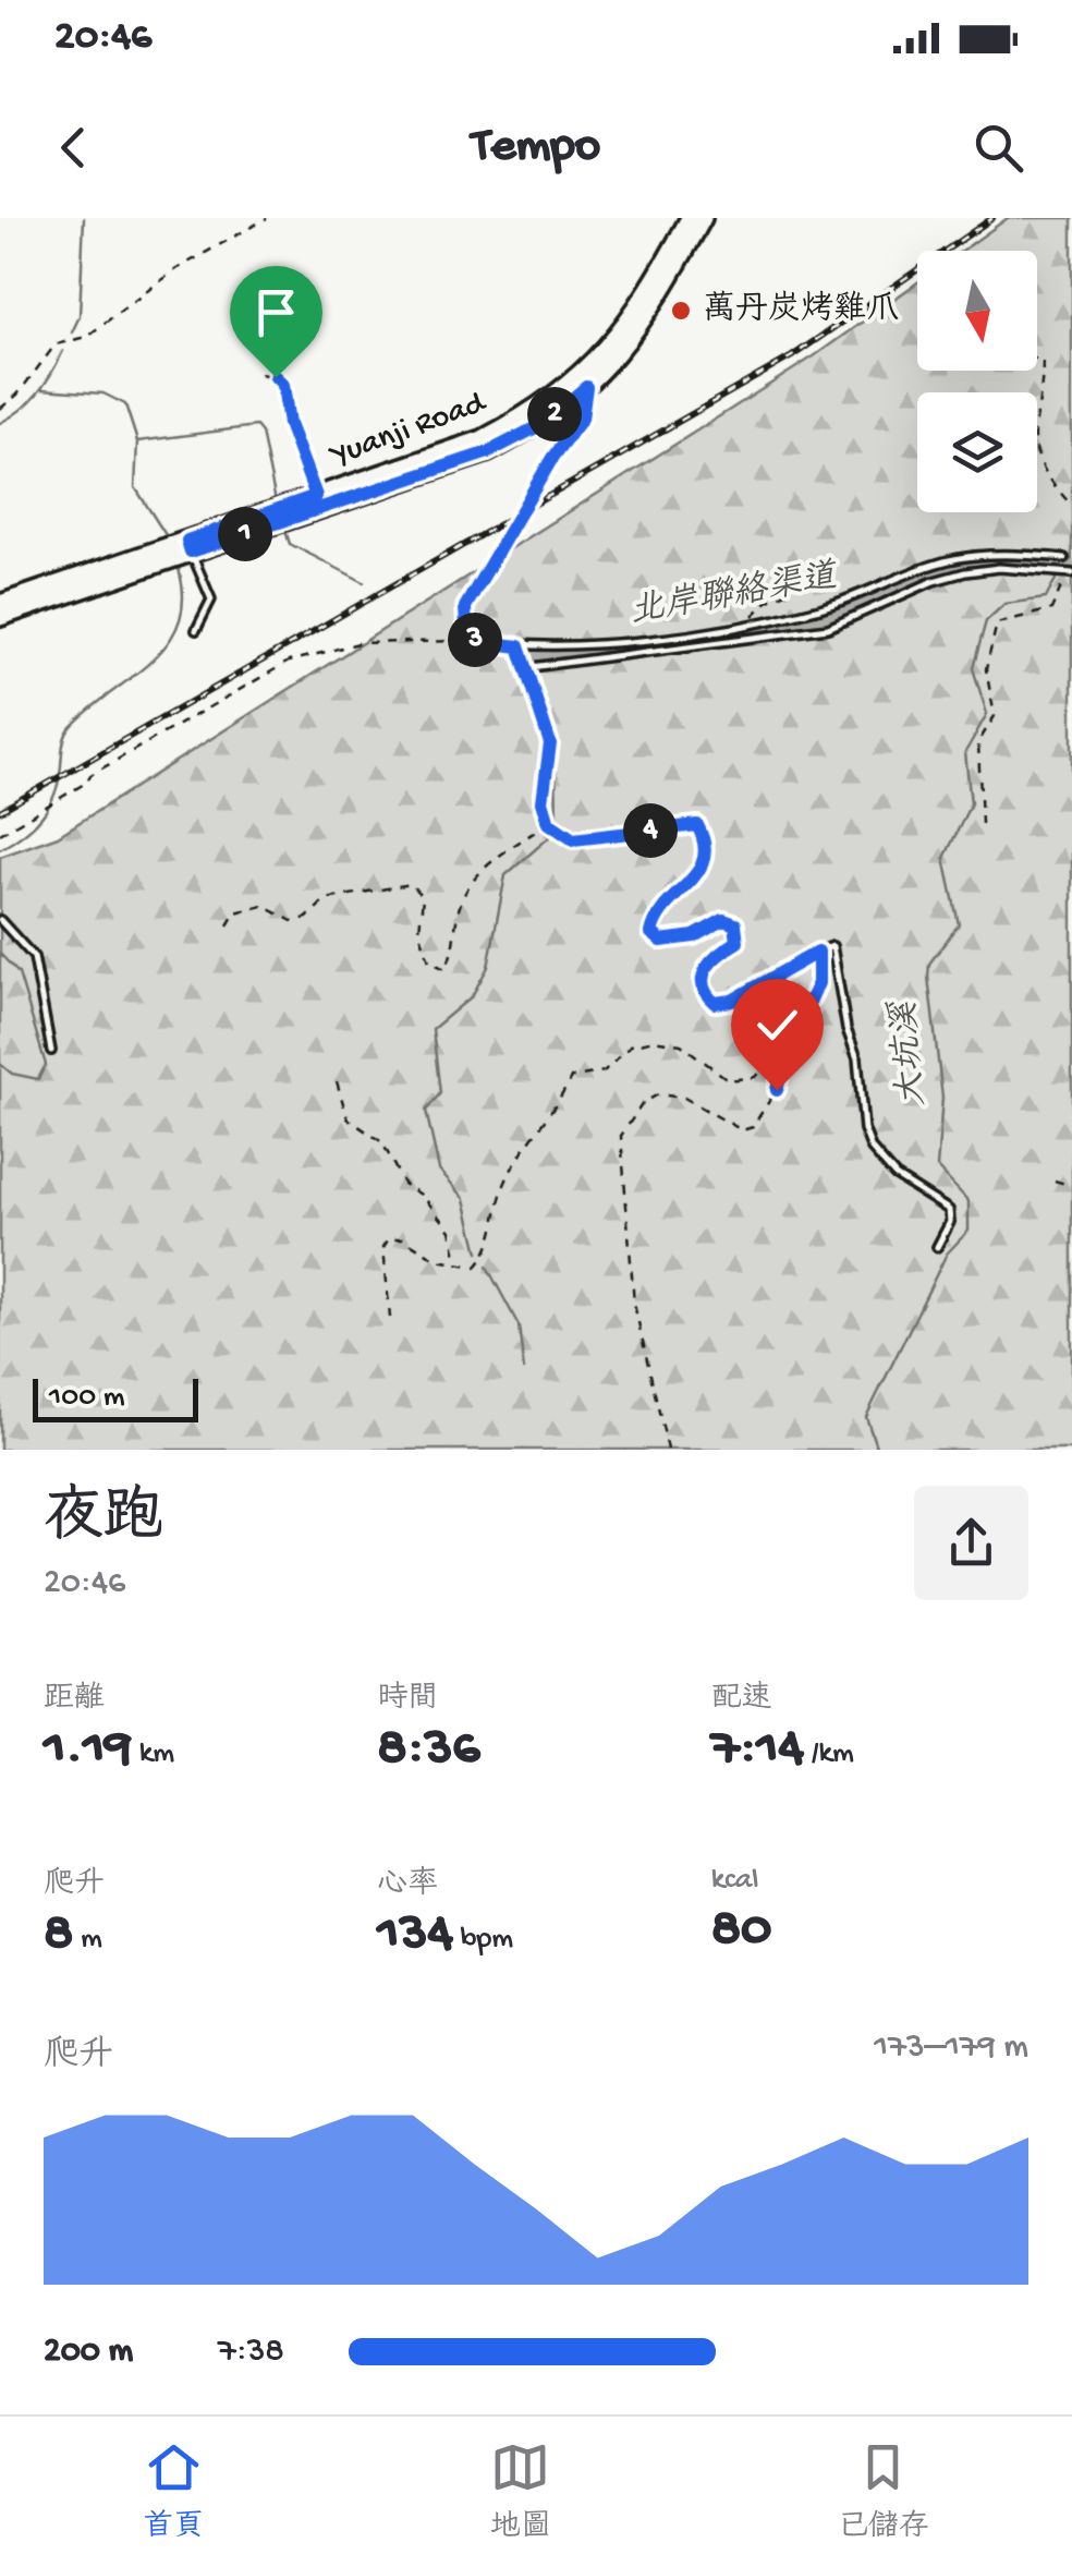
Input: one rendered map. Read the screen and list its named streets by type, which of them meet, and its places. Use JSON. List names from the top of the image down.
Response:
{
  "streets": {
    "main road": ["Yuanji Road"]
  },
  "water": ["北岸聯絡渠道", "大坑溪"],
  "places": ["萬丹炭烤雞爪"],
  "scale_bar": "100 m",
  "north": "bottom",
  "page": {
    "status": "20:46",
    "header": "Tempo",
    "pins": [
      "2",
      "1",
      "3",
      "4"
    ],
    "scale": "100 m",
    "heading": ["夜跑", "20:46"],
    "stats": [
      ["距離", "1.19 km"],
      ["時間", "8:36"],
      ["配速", "7:14 /km"],
      ["爬升", "8 m"],
      ["心率", "134 bpm"],
      ["kcal", "80"]
    ],
    "chart": ["爬升", "173–179 m"],
    "list": [
      {
        "name": "200 m",
        "note": "7:38"
      }
    ],
    "tabs": ["首頁", "地圖", "已儲存"]
  }
}
